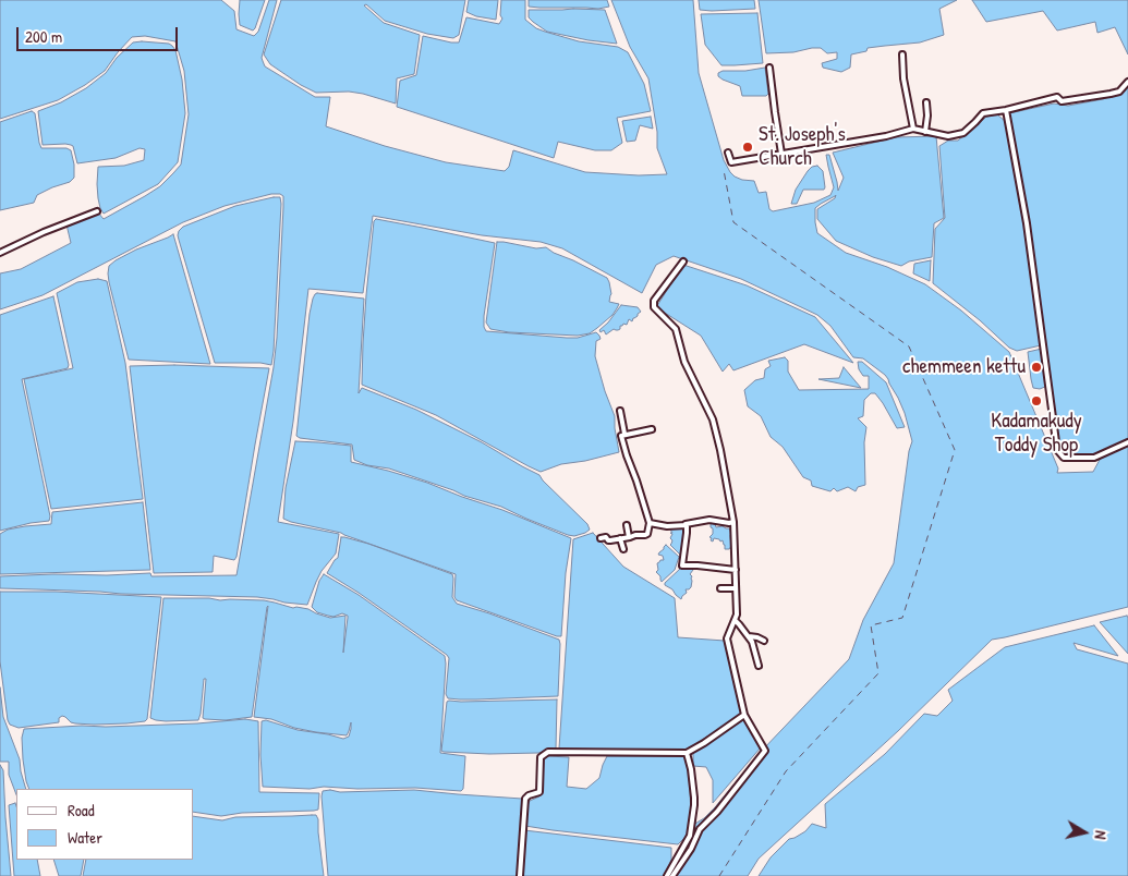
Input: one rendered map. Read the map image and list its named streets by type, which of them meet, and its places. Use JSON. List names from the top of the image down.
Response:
{
  "places": ["St. Joseph's Church", "chemmeen kettu", "Kadamakudy Toddy Shop"],
  "legend": ["Road", "Water"],
  "scale_bar": "200 m",
  "north": "right"
}
